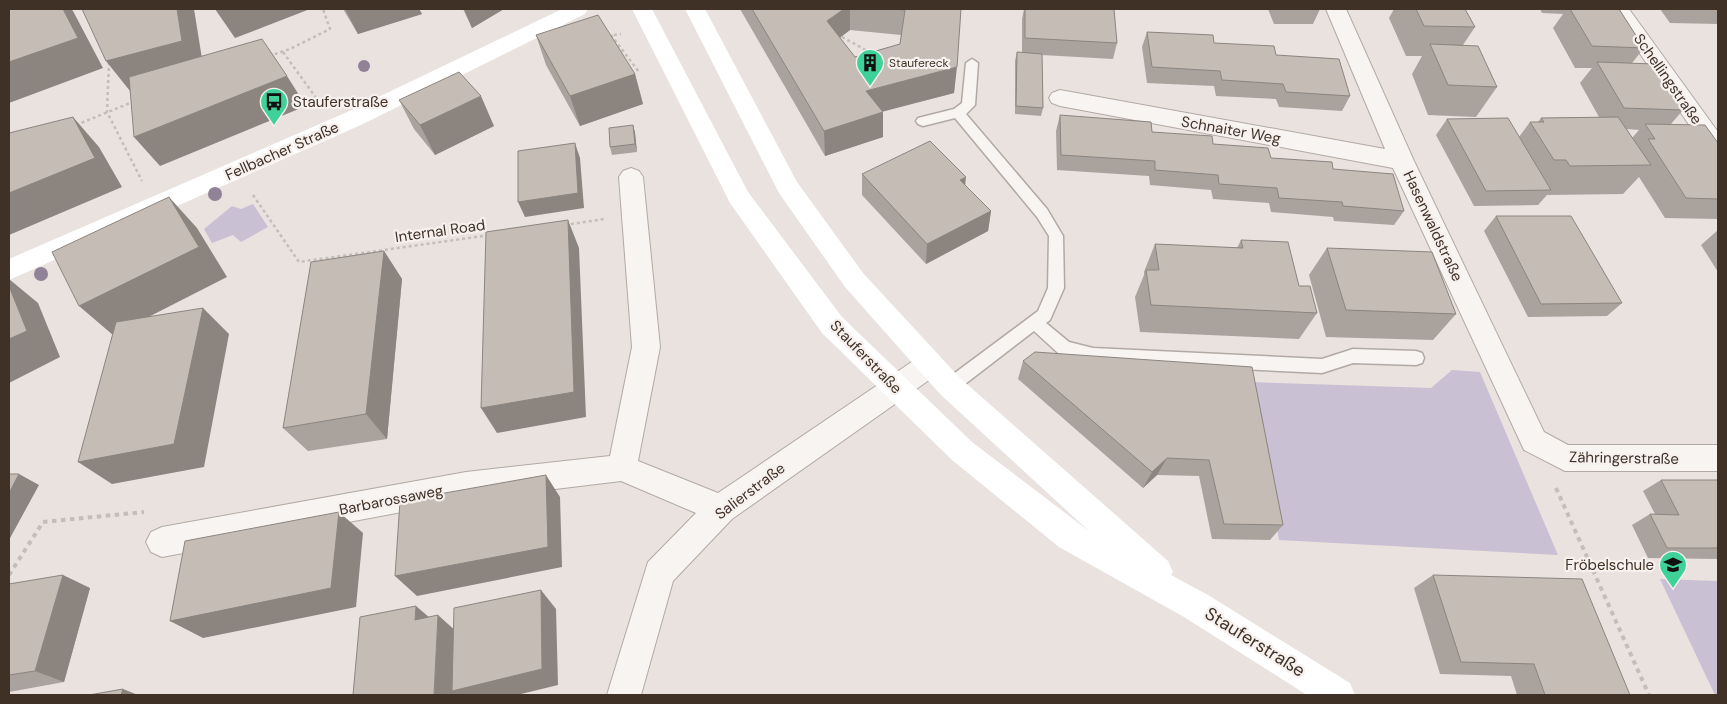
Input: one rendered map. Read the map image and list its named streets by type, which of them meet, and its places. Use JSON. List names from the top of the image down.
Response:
{
  "streets": {
    "main road": ["Fellbacher Straße", "Stauferstraße"],
    "street": [
      "Schellingstraße",
      "Schnaiter Weg",
      "Hasenwaldstraße",
      "Zähringerstraße",
      "Salierstraße",
      "Barbarossaweg"
    ],
    "path": ["Internal Road"]
  },
  "crossings": [
    ["Schnaiter Weg", "Hasenwaldstraße"],
    ["Hasenwaldstraße", "Zähringerstraße"],
    ["Stauferstraße", "Salierstraße"],
    ["Salierstraße", "Barbarossaweg"]
  ],
  "places": {
    "building": ["Staufereck"],
    "bus stop": ["Stauferstraße"],
    "school or university": ["Fröbelschule"]
  }
}
